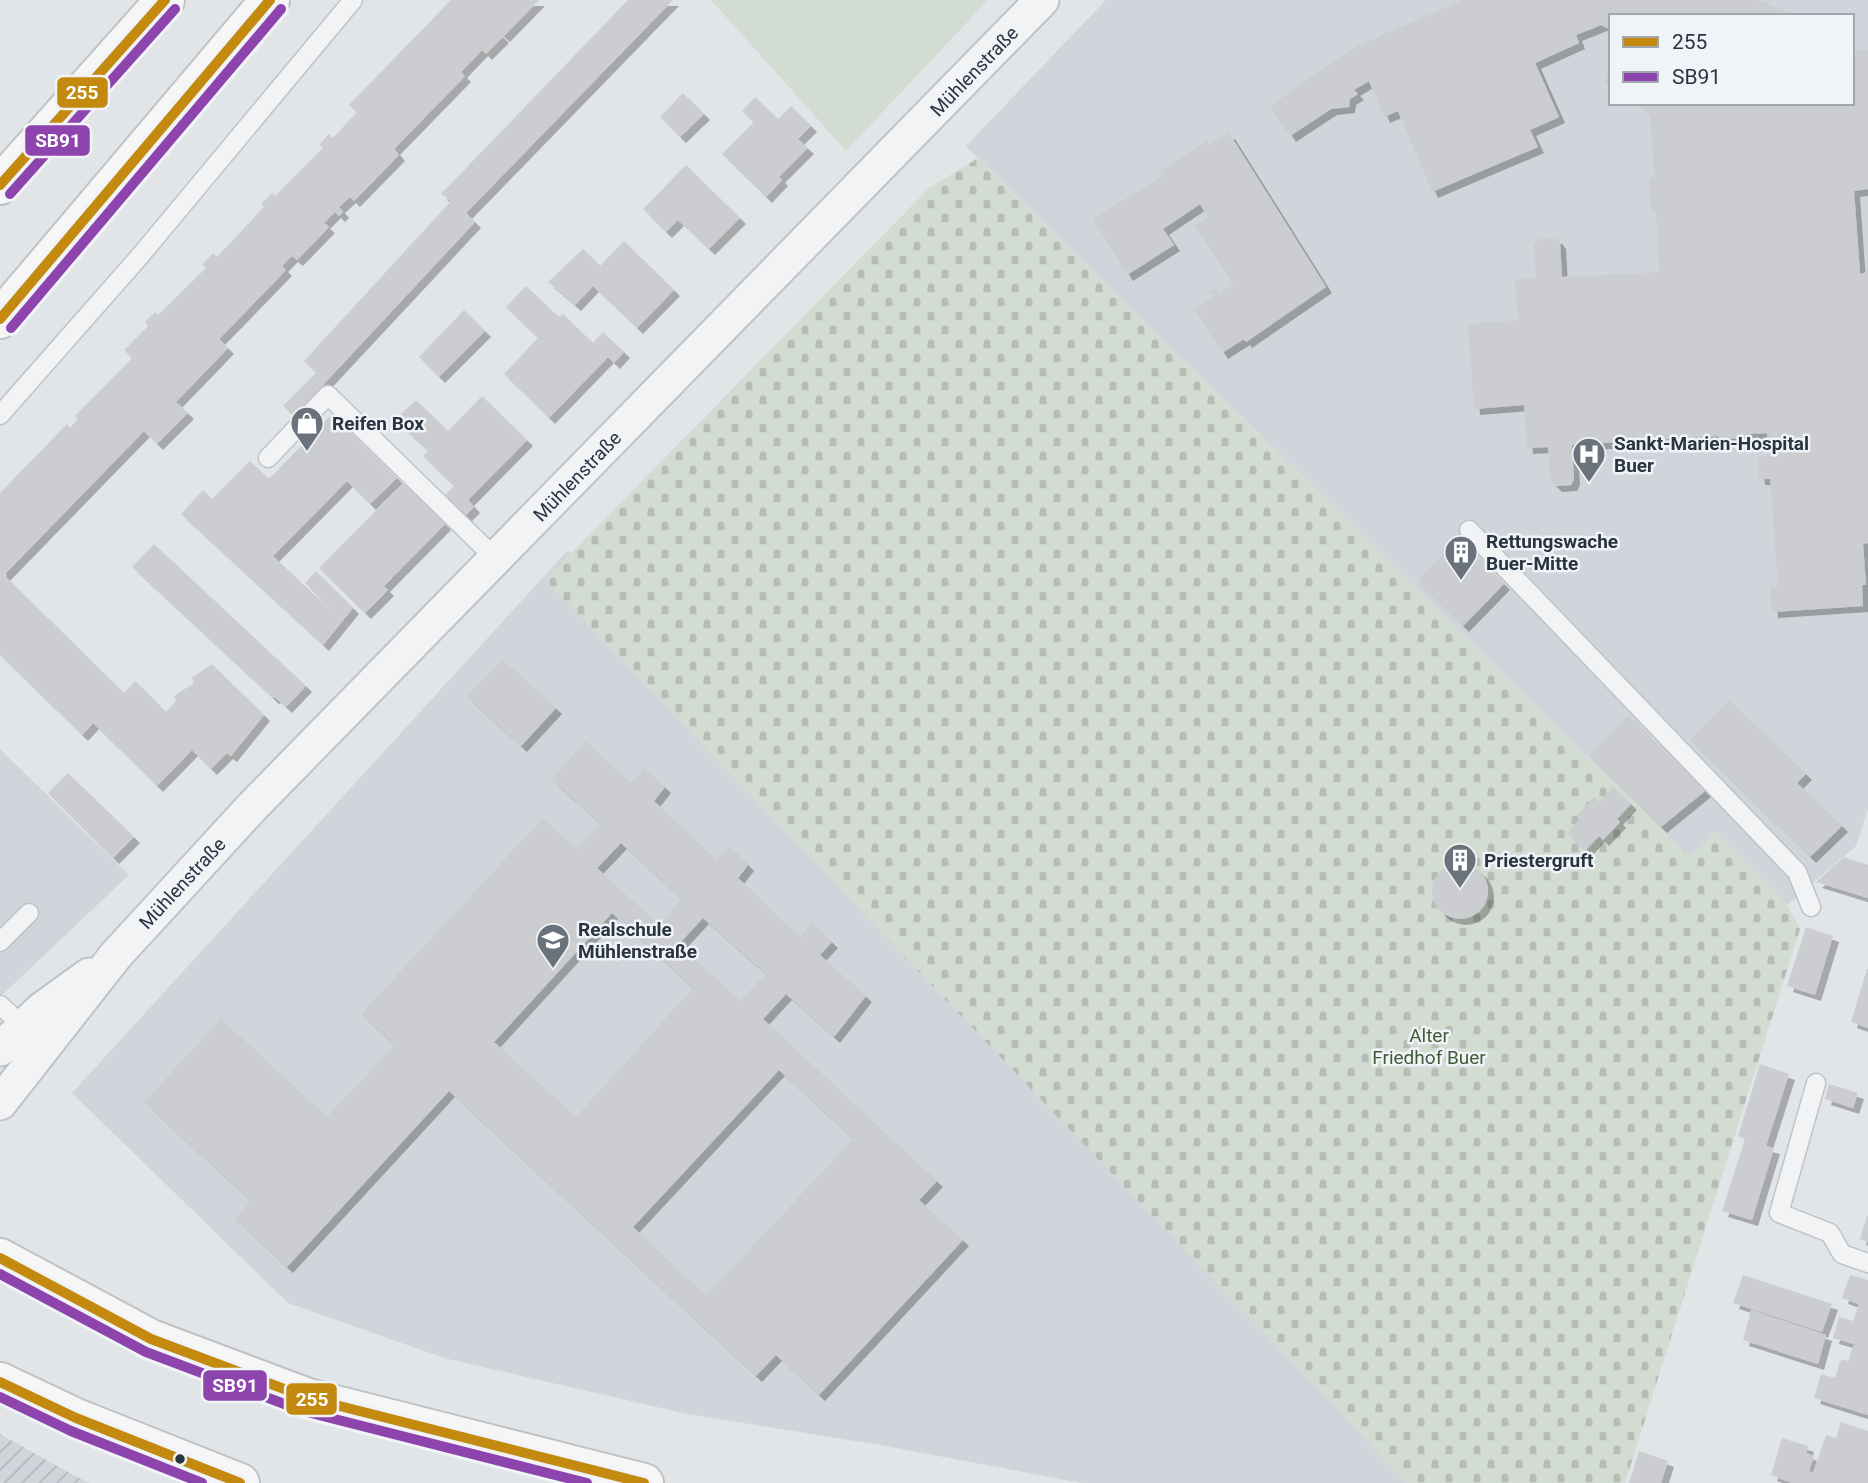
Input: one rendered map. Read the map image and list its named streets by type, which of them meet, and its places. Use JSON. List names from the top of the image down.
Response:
{
  "streets": {
    "street": ["Mühlenstraße"]
  },
  "parks": ["Alter Friedhof Buer"],
  "places": {
    "shop": ["Reifen Box"],
    "hospital": ["Sankt-Marien-Hospital Buer"],
    "building": ["Rettungswache Buer-Mitte", "Priestergruft"],
    "school or university": ["Realschule Mühlenstraße"]
  },
  "lines": ["transit line 255", "transit line SB91"],
  "legend": ["255", "SB91"]
}
